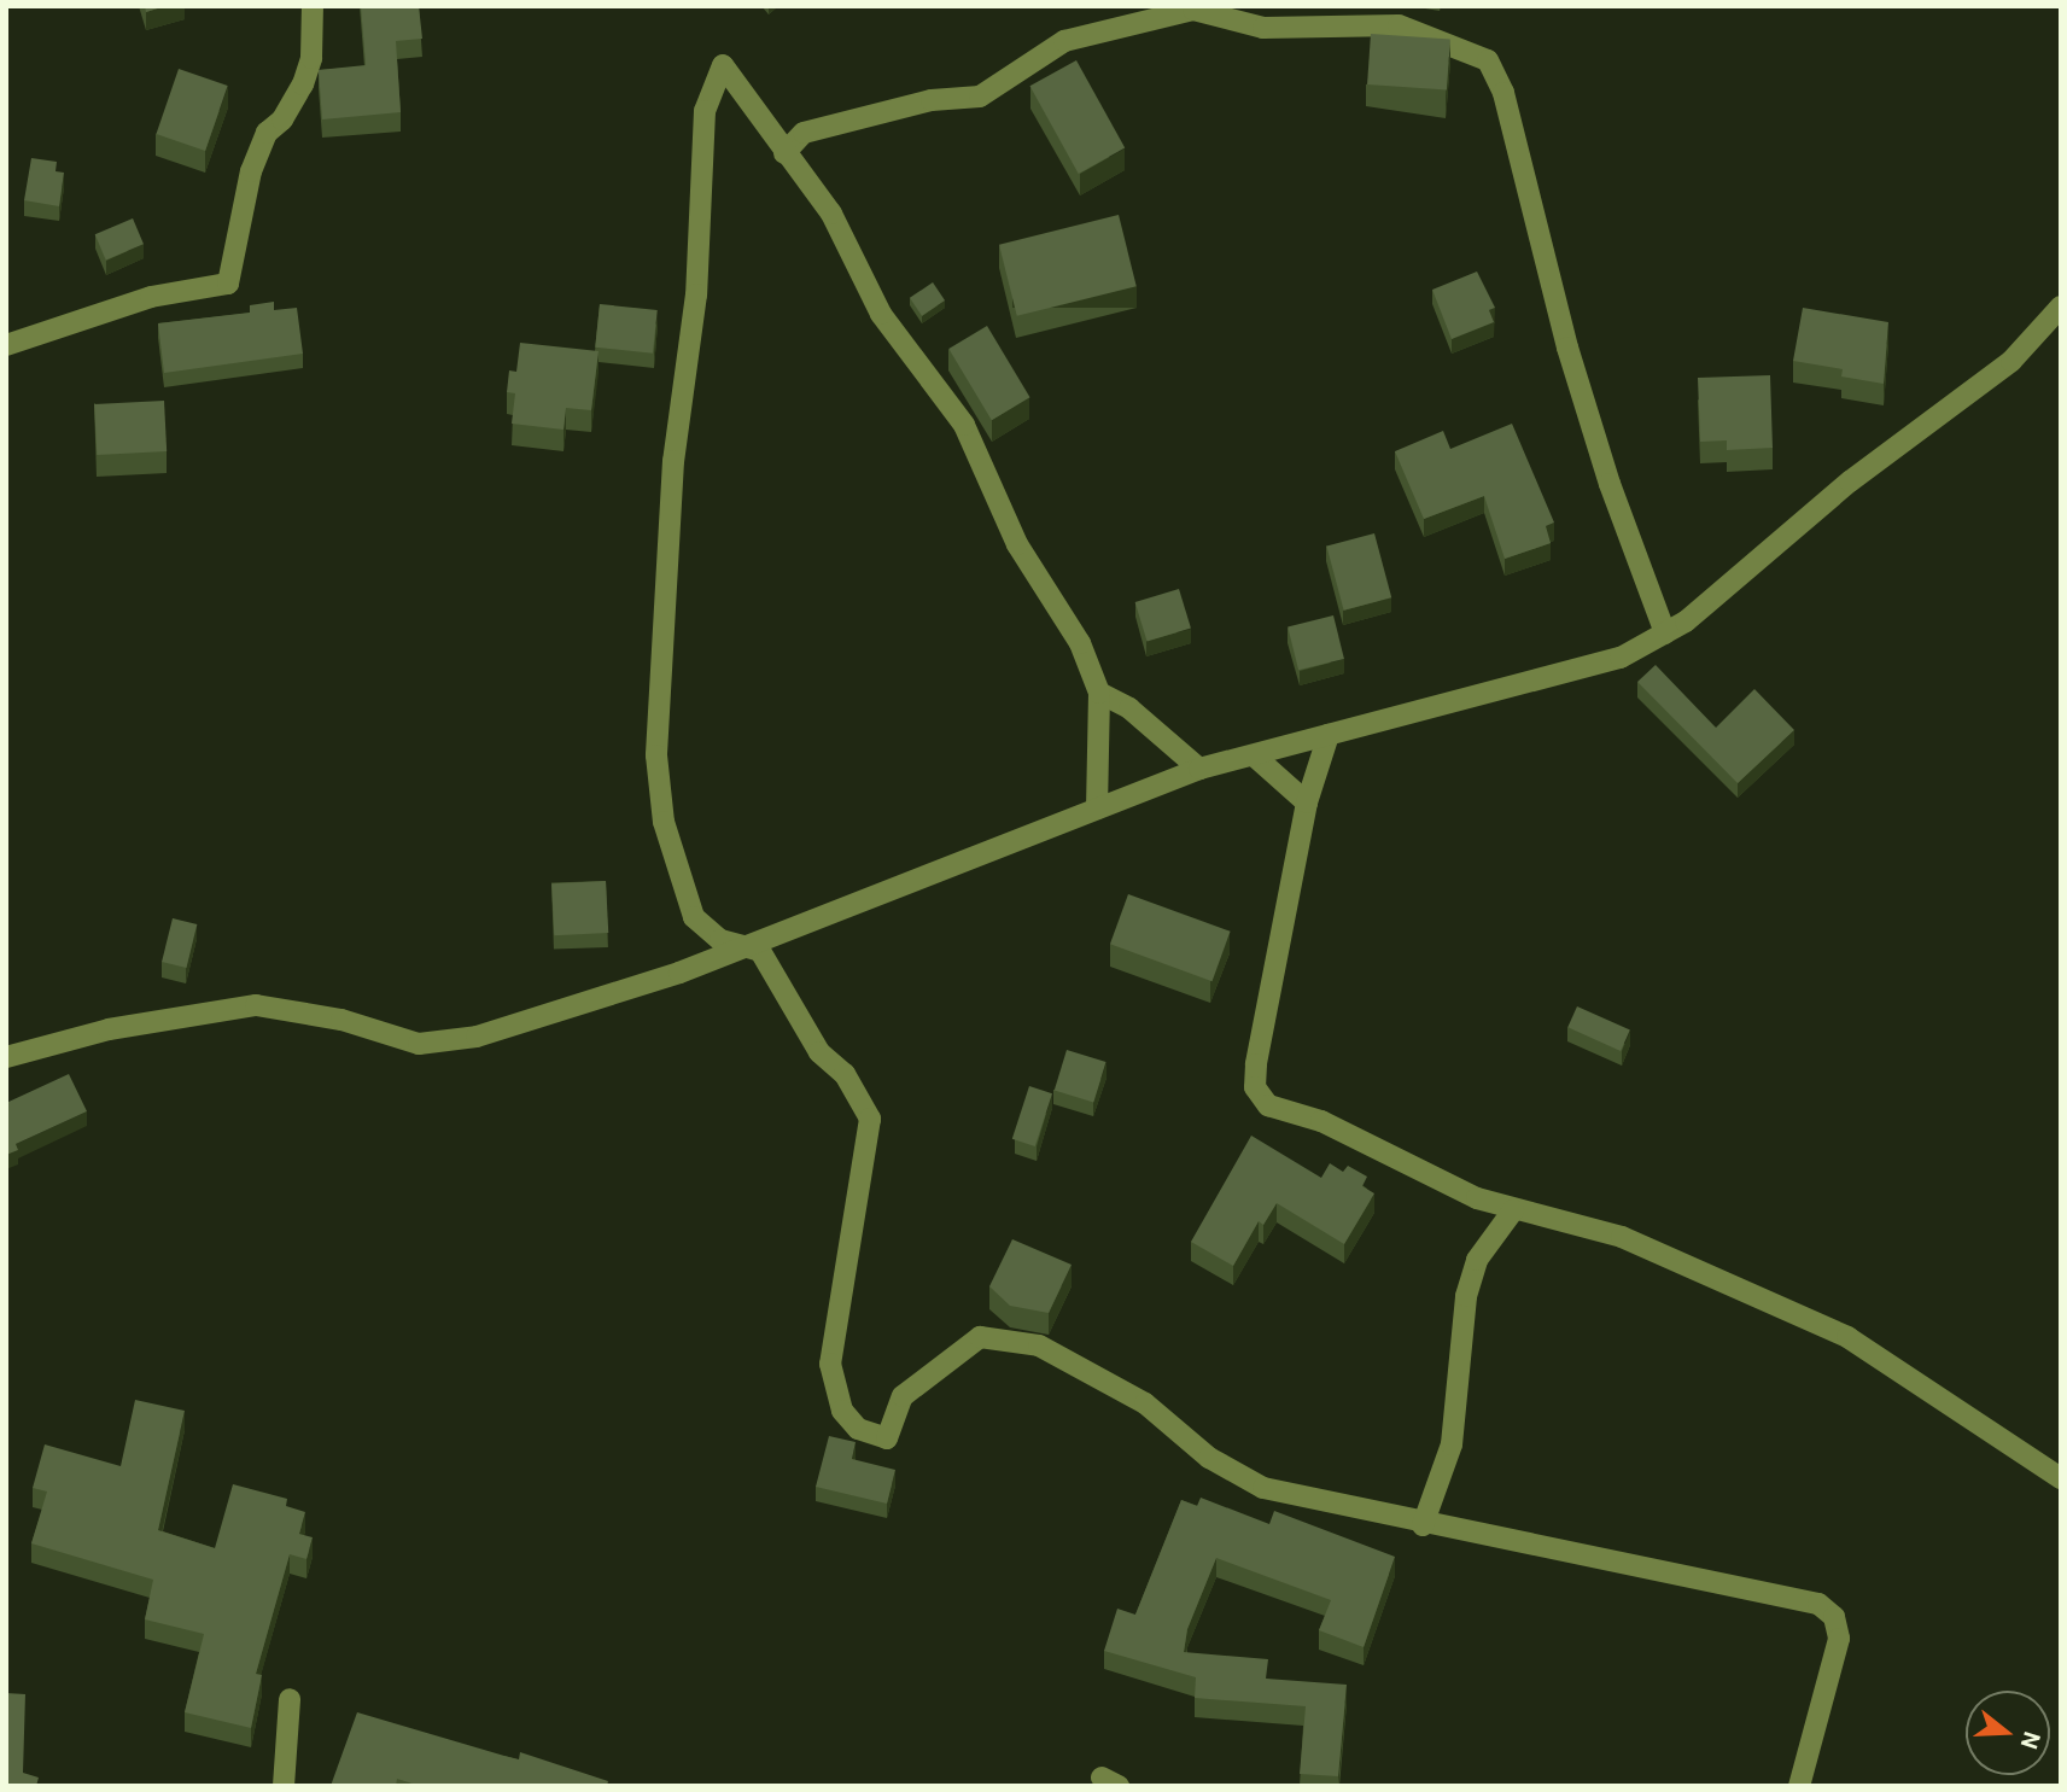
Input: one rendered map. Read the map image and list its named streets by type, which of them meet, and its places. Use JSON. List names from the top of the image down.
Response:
{
  "north": "right"
}
